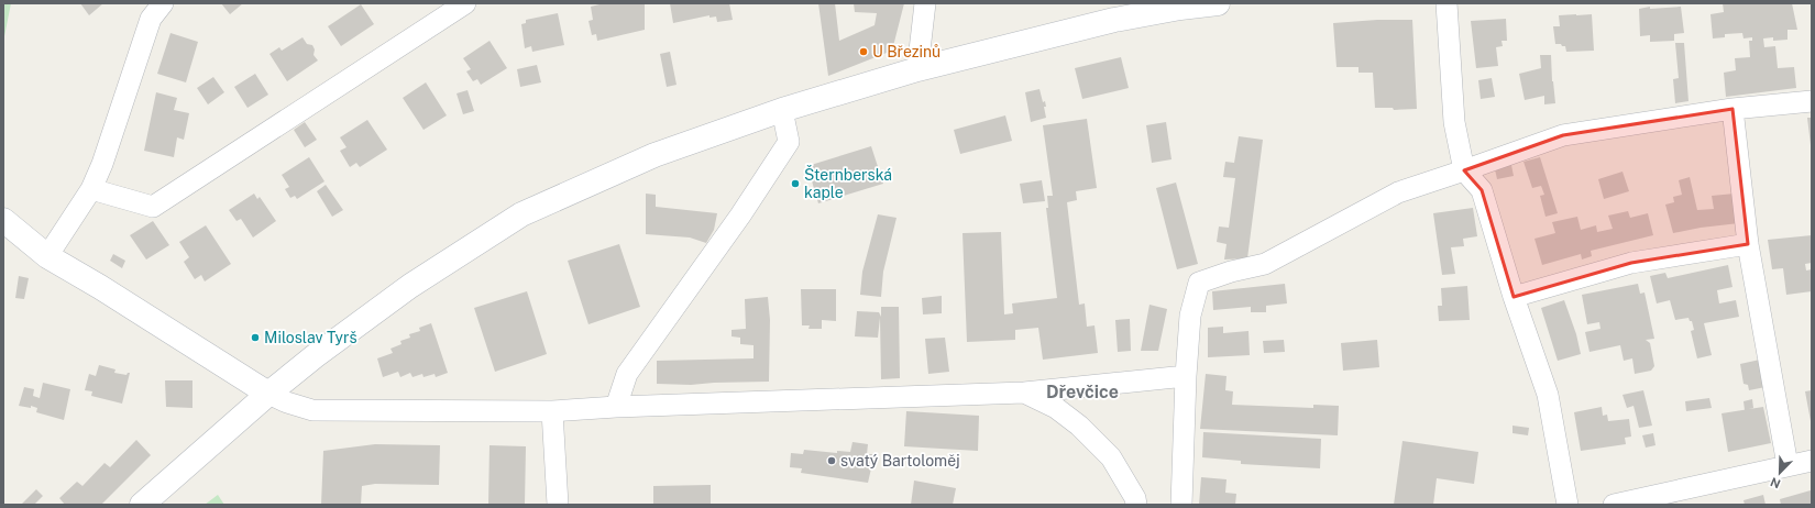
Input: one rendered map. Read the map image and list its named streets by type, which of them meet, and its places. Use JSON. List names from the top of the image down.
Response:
{
  "districts": ["Dřevčice"],
  "places": [
    "U Březinů",
    "Šternberská kaple",
    "Miloslav Tyrš",
    "svatý Bartoloměj"
  ],
  "north": "bottom left"
}
